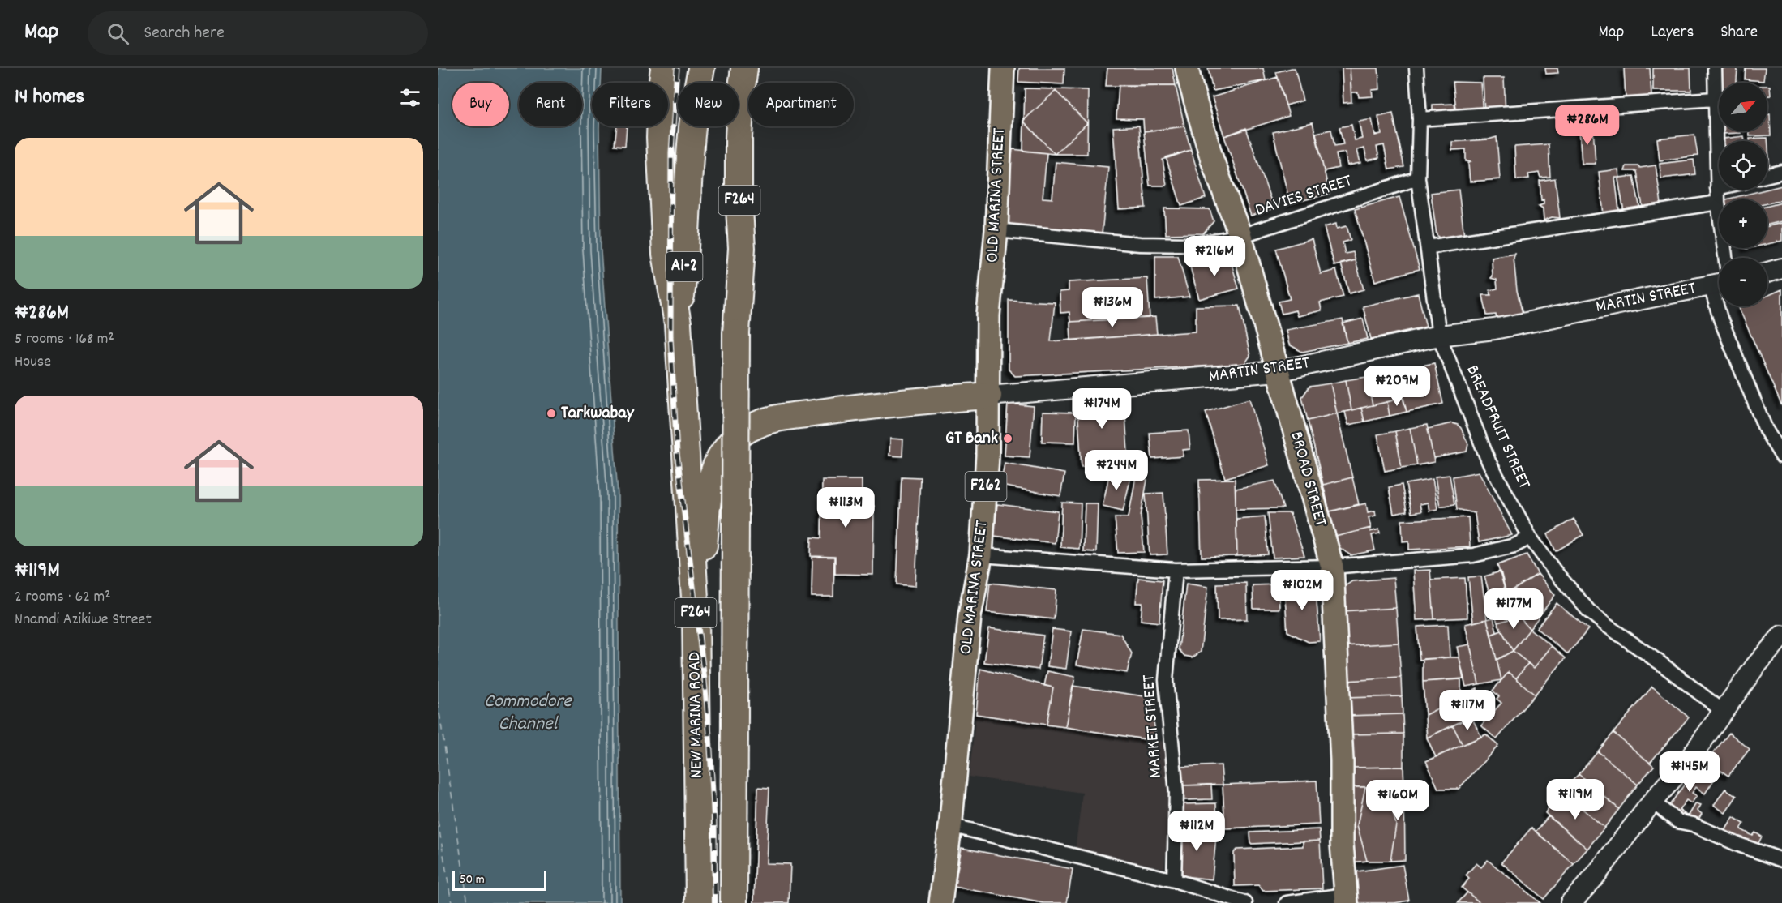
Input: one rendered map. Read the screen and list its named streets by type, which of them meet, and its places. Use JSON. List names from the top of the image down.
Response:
{
  "streets": {
    "highway": ["F264", "A1-2", "NEW MARINA ROAD"],
    "main road": ["OLD MARINA STREET", "BROAD STREET", "F262"],
    "street": [
      "DAVIES STREET",
      "MARTIN STREET",
      "BREADFRUIT STREET",
      "MARKET STREET"
    ]
  },
  "crossings": [
    ["OLD MARINA STREET", "DAVIES STREET"],
    ["OLD MARINA STREET", "MARTIN STREET"],
    ["DAVIES STREET", "BREADFRUIT STREET"],
    ["DAVIES STREET", "BROAD STREET"],
    ["F264", "A1-2"],
    ["F264", "NEW MARINA ROAD"],
    ["A1-2", "NEW MARINA ROAD"],
    ["MARTIN STREET", "BREADFRUIT STREET"],
    ["MARTIN STREET", "BROAD STREET"]
  ],
  "water": ["Commodore Channel"],
  "places": ["Tarkwabay", "GT Bank"],
  "scale_bar": "50 m",
  "north": "top right",
  "page": {
    "header": "Map",
    "search": "Search here",
    "nav": ["Map", "Layers", "Share"],
    "heading": "14 homes",
    "map_buttons": ["+", "−"],
    "chip": [
      "Buy",
      "Rent",
      "Filters",
      "New",
      "Apartment"
    ],
    "price": [
      "₦286M",
      "₦216M",
      "₦136M",
      "₦209M",
      "₦174M",
      "₦244M",
      "₦113M",
      "₦102M",
      "₦177M",
      "₦117M",
      "₦145M",
      "₦119M",
      "₦160M",
      "₦112M"
    ],
    "list": [
      {
        "name": "₦286M",
        "note": "5 rooms · 168 m² · House"
      },
      {
        "name": "₦119M",
        "note": "2 rooms · 62 m² · Nnamdi Azikiwe Street"
      }
    ],
    "scale": "50 m"
  }
}
